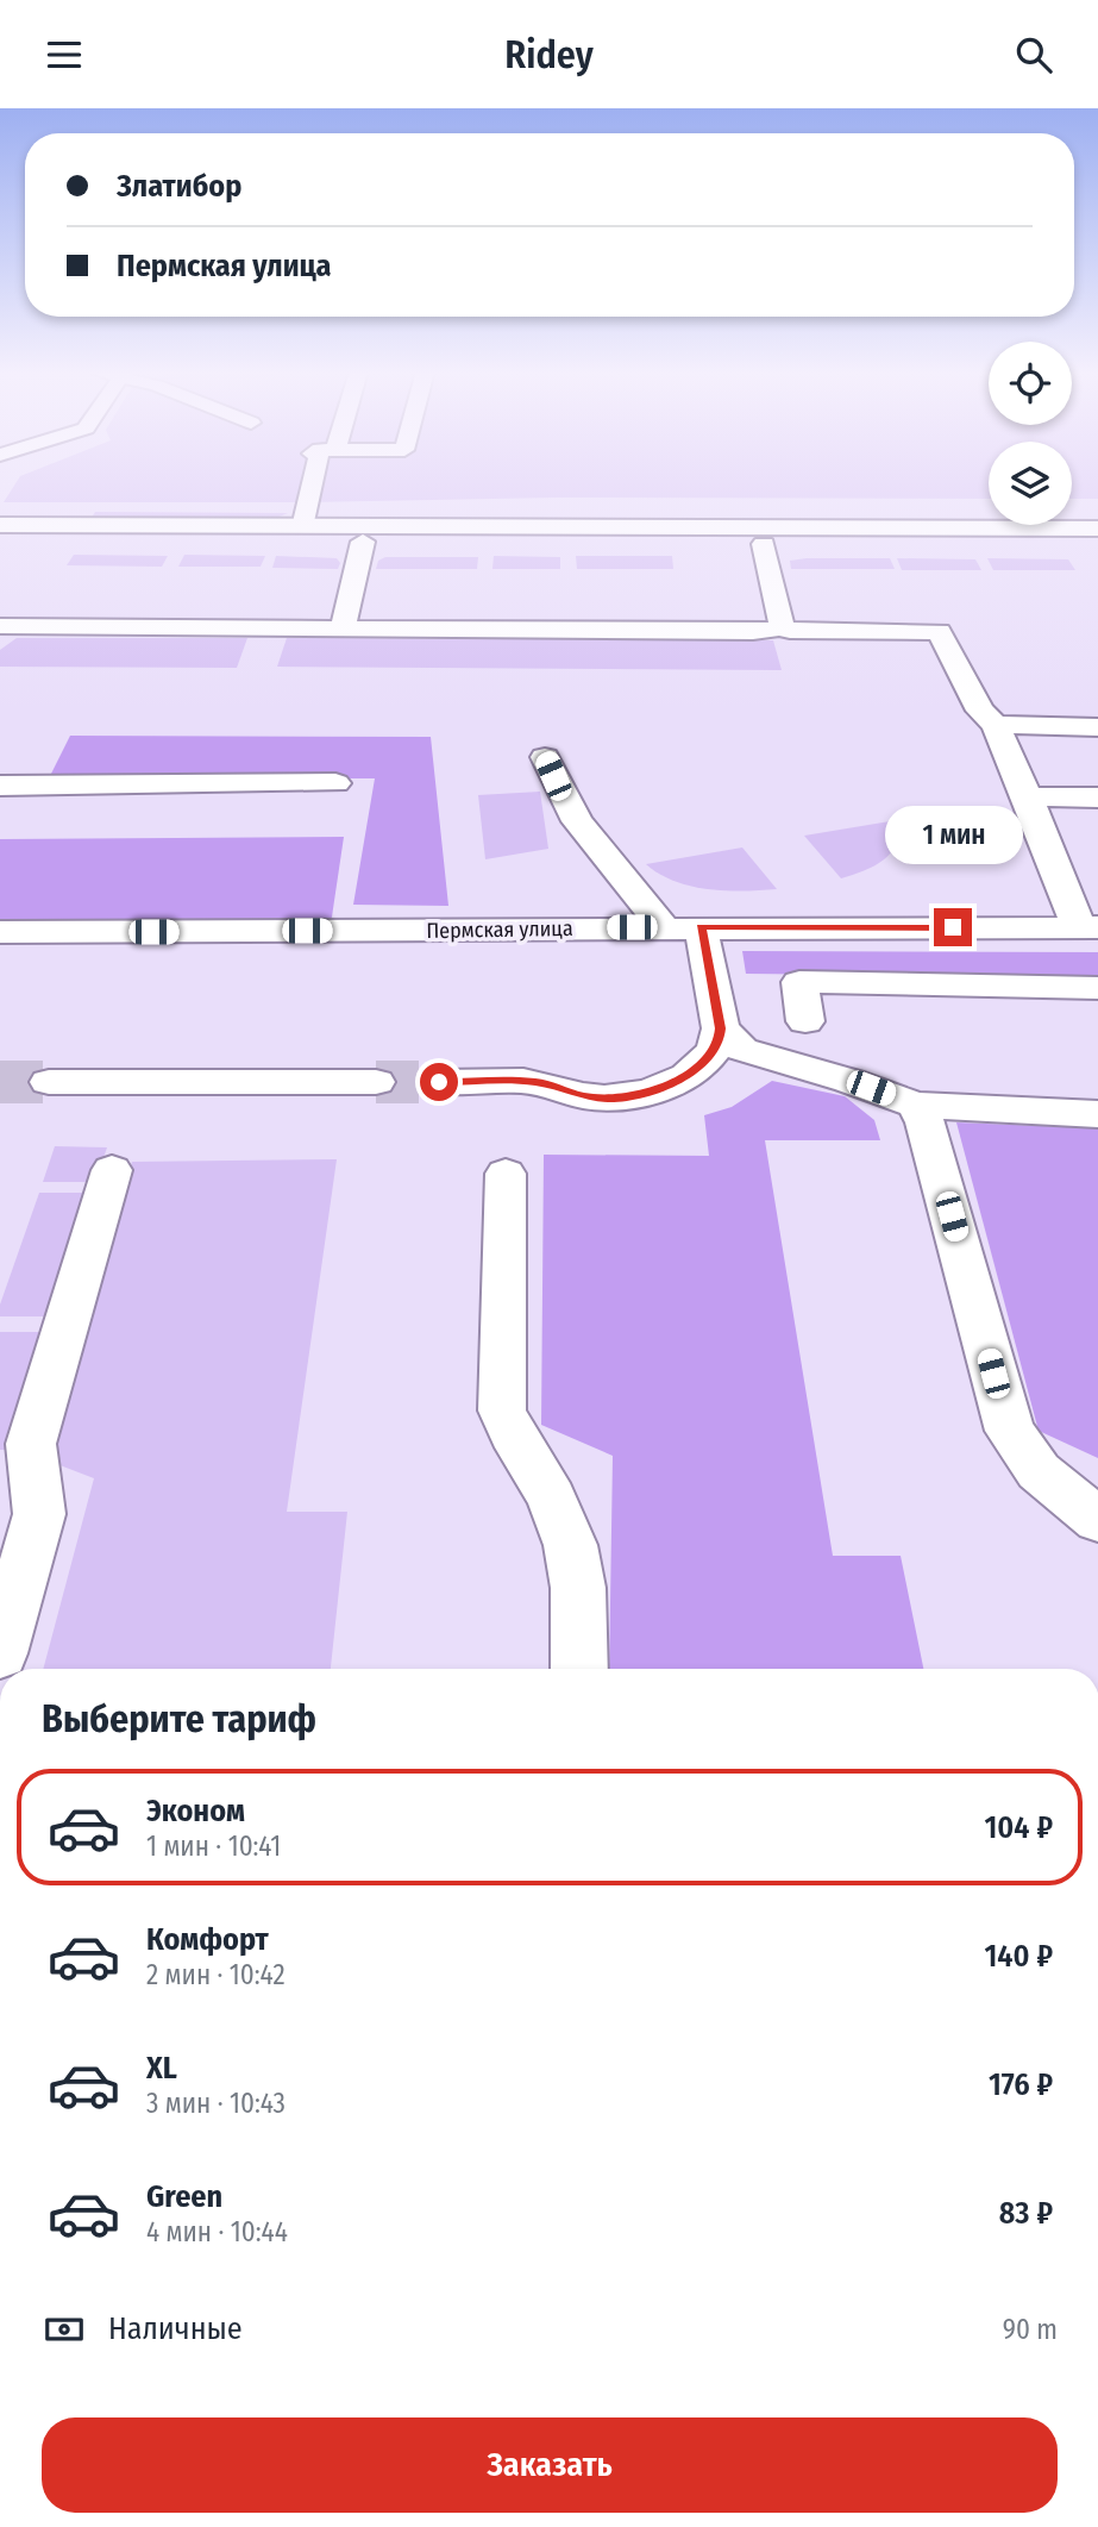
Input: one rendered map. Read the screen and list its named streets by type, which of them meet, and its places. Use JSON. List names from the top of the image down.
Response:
{
  "streets": {
    "main road": ["Пермская улица"]
  },
  "page": {
    "header": "Ridey",
    "banner": ["Златибор", "Пермская улица"],
    "bubble": "1 мин",
    "heading": "Выберите тариф",
    "list": [
      {
        "name": "Эконом",
        "note": "1 мин · 10:41",
        "value": "104 ₽"
      },
      {
        "name": "Комфорт",
        "note": "2 мин · 10:42",
        "value": "140 ₽"
      },
      {
        "name": "XL",
        "note": "3 мин · 10:43",
        "value": "176 ₽"
      },
      {
        "name": "Green",
        "note": "4 мин · 10:44",
        "value": "83 ₽"
      }
    ],
    "pay": ["Наличные", "90 m"],
    "buttons": "Заказать"
  }
}
